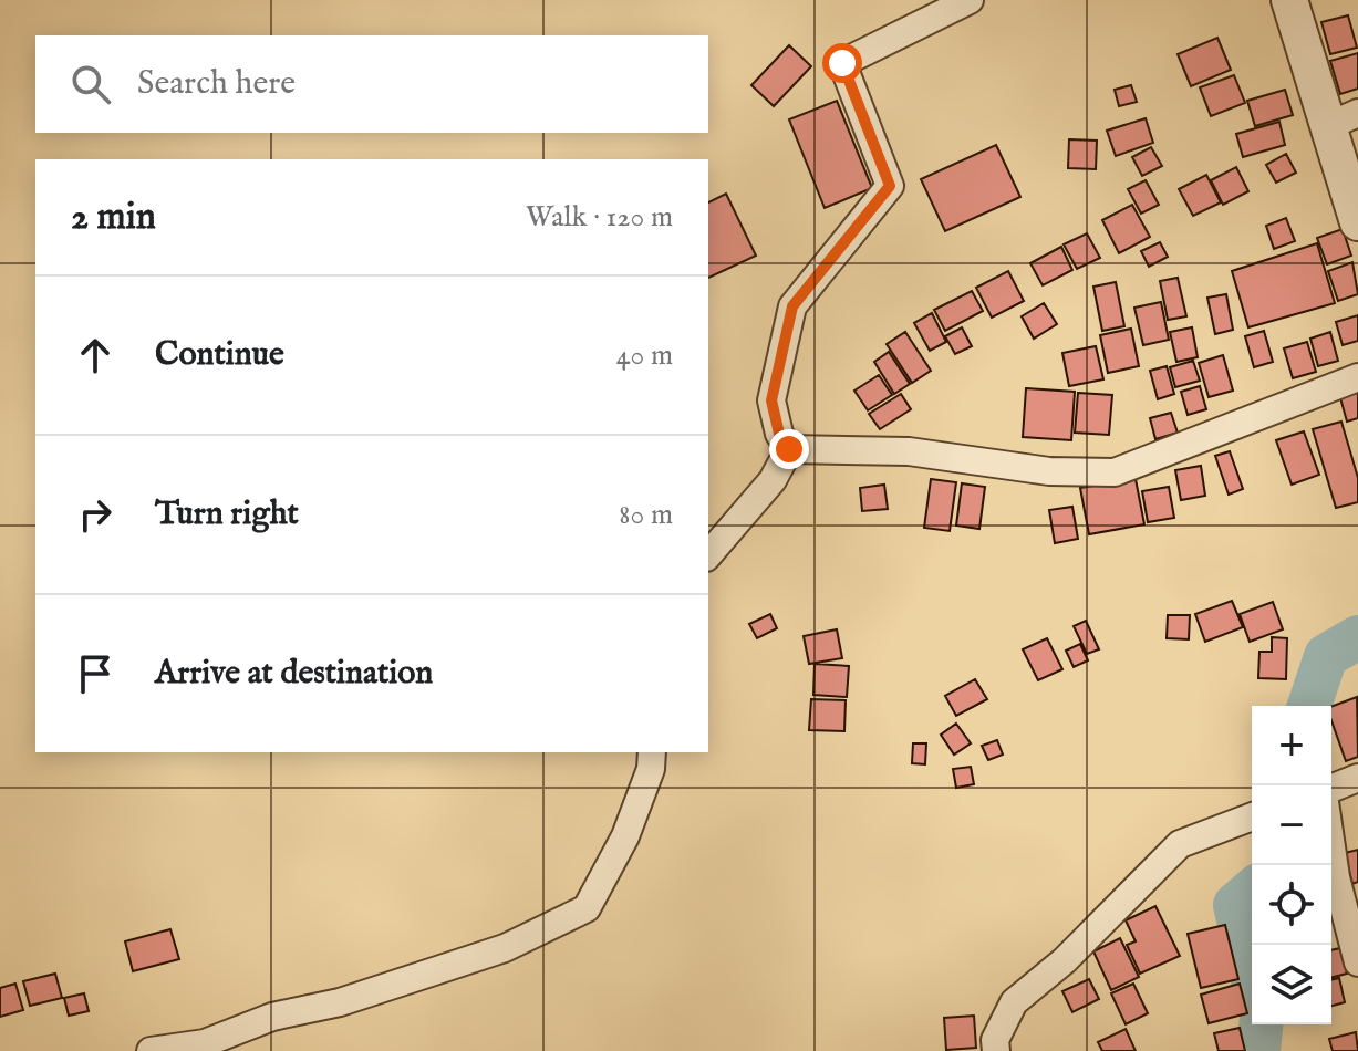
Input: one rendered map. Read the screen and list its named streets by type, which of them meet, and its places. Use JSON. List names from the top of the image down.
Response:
{
  "page": {
    "search": "Search here",
    "heading": ["2 min", "Walk · 120 m"],
    "list": [
      ["Continue", "40 m"],
      ["Turn right", "80 m"],
      "Arrive at destination"
    ],
    "map_buttons": ["+", "−"]
  }
}
